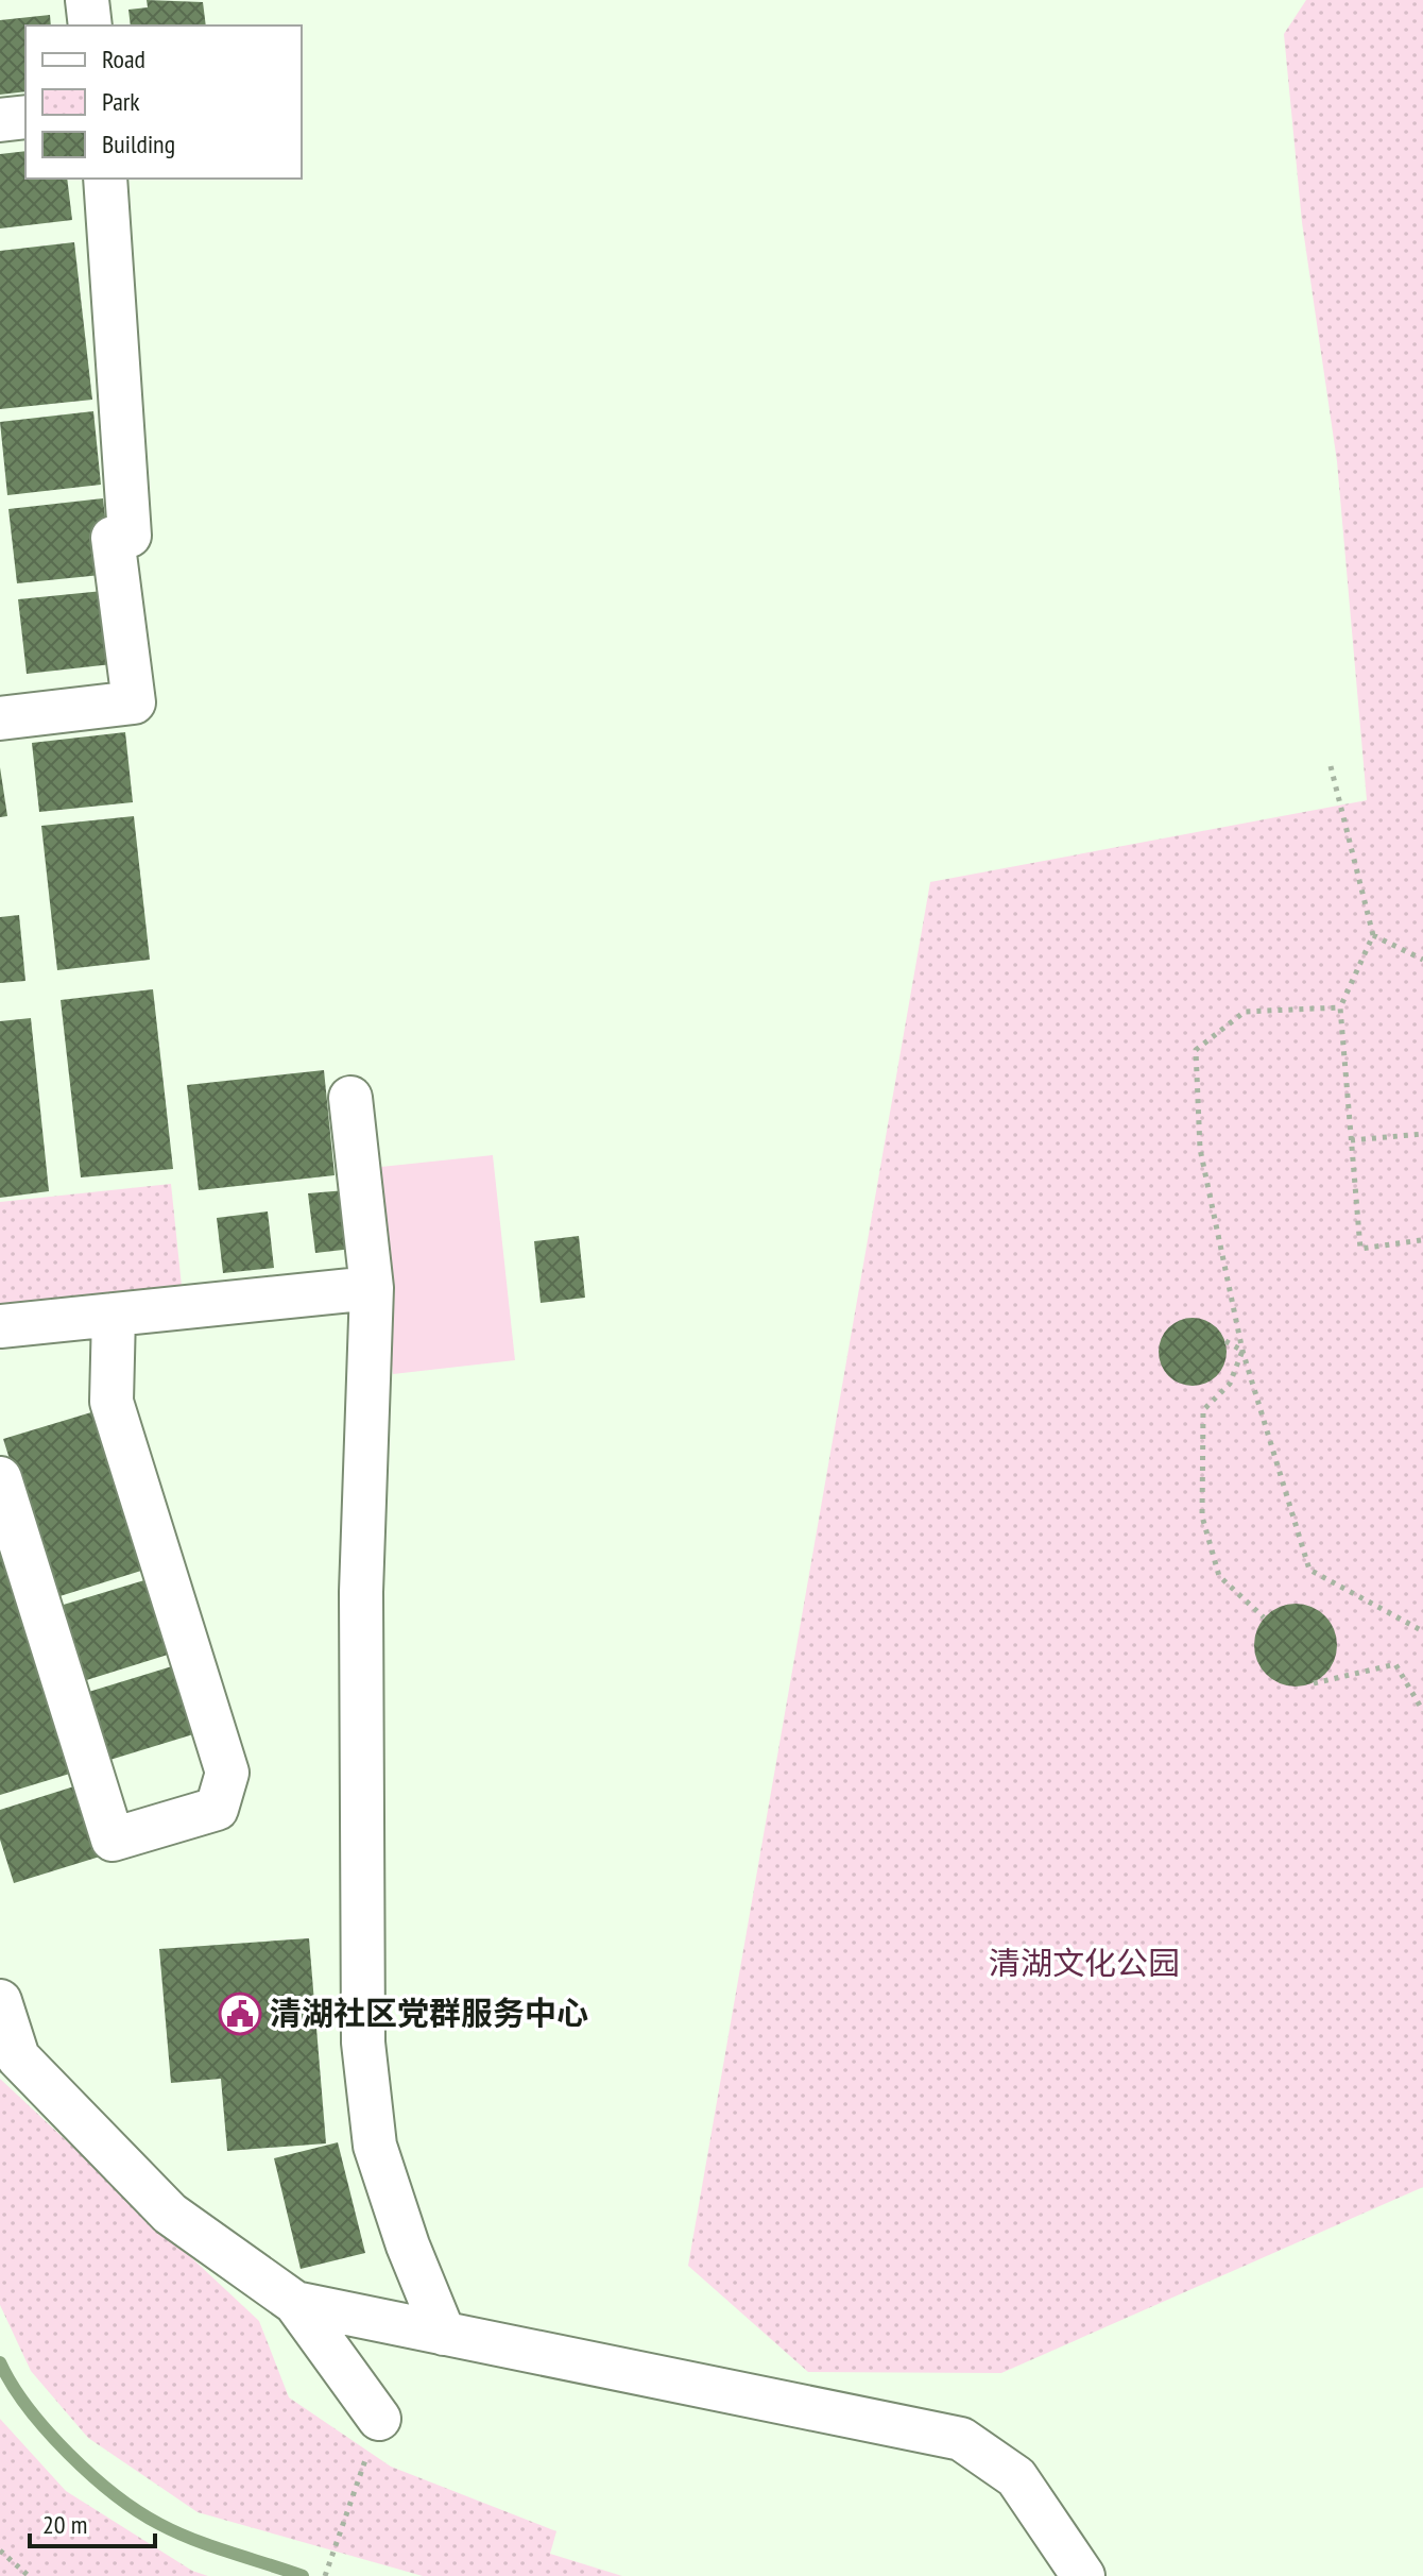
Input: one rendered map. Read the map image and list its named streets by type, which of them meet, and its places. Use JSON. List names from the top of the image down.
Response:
{
  "parks": ["清湖文化公园"],
  "places": {
    "public building": ["清湖社区党群服务中心"]
  },
  "legend": ["Road", "Park", "Building"],
  "scale_bar": "20 m"
}
